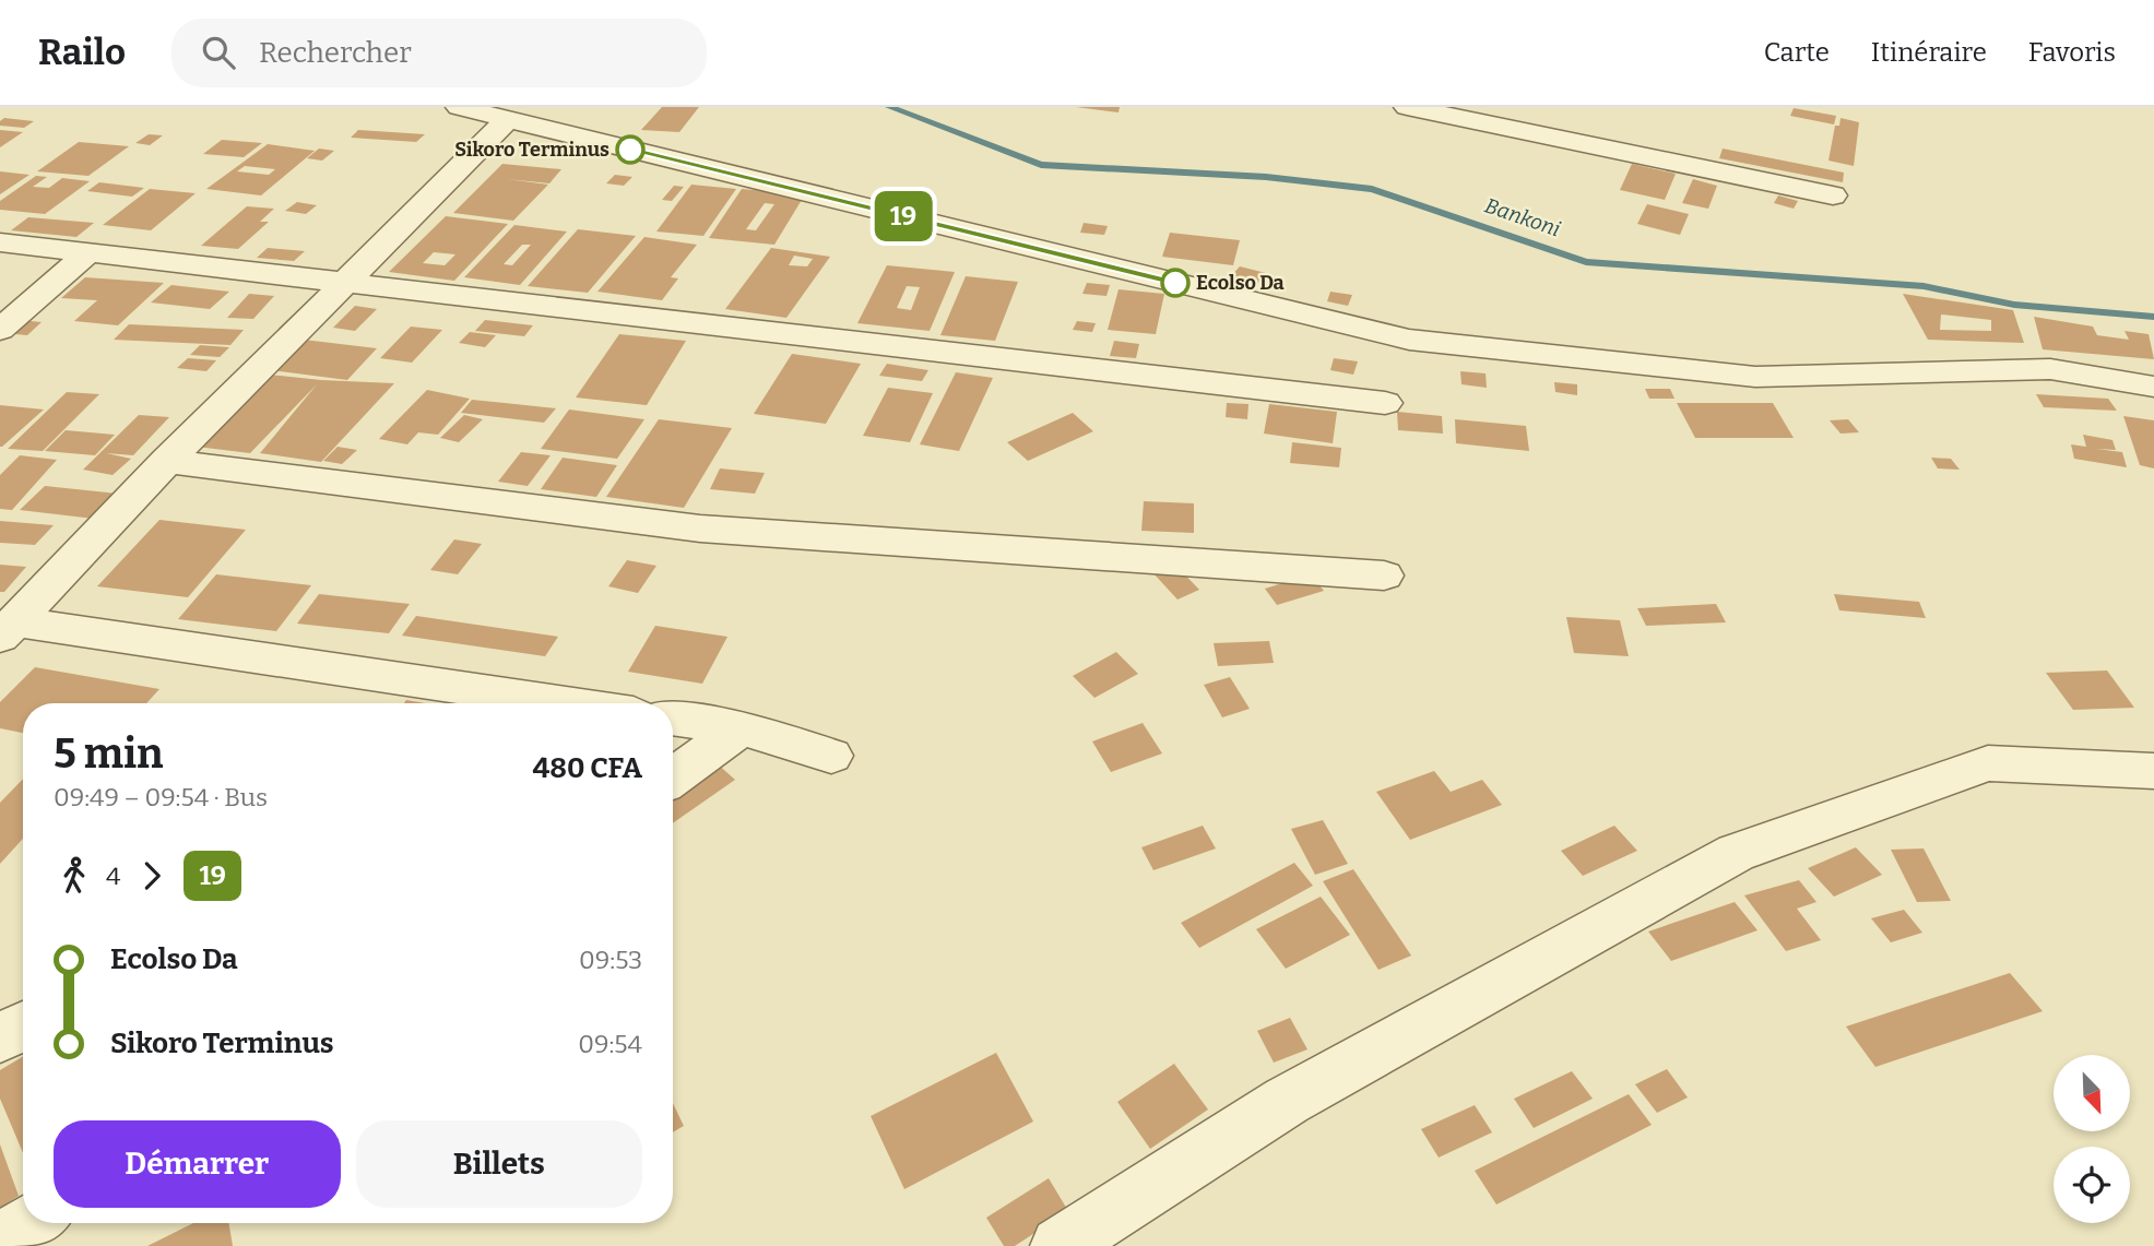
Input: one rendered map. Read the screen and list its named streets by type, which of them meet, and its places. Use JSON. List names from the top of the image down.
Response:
{
  "water": ["Bankoni"],
  "places": ["Sikoro Terminus", "Ecolso Da"],
  "lines": ["bus line 19"],
  "north": "bottom right",
  "page": {
    "header": "Railo",
    "search": "Rechercher",
    "nav": ["Carte", "Itinéraire", "Favoris"],
    "on_map": "19",
    "heading": ["5 min", "09:49 – 09:54 · Bus", "480 CFA"],
    "legs": ["4", "19"],
    "list": [
      {
        "name": "Ecolso Da",
        "value": "09:53"
      },
      {
        "name": "Sikoro Terminus",
        "value": "09:54"
      }
    ],
    "buttons": ["Démarrer", "Billets"]
  }
}
